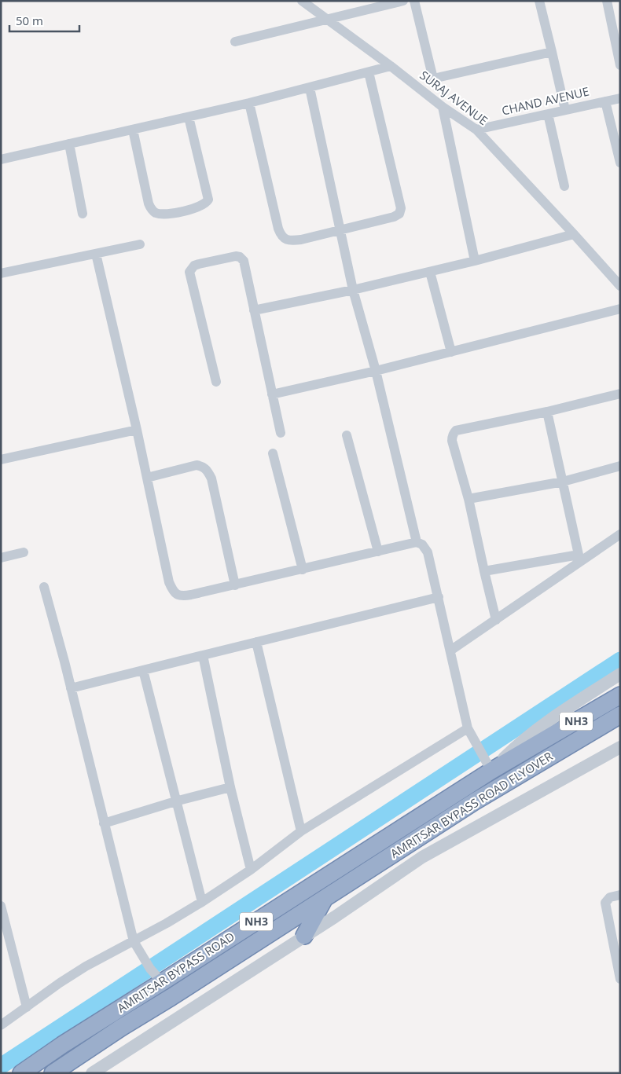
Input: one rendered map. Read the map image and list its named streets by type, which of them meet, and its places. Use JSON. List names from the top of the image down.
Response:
{
  "streets": {
    "highway": ["NH3", "AMRITSAR BYPASS ROAD FLYOVER", "AMRITSAR BYPASS ROAD"],
    "street": ["SURAJ AVENUE", "CHAND AVENUE"]
  },
  "crossings": [
    ["SURAJ AVENUE", "CHAND AVENUE"],
    ["AMRITSAR BYPASS ROAD FLYOVER", "AMRITSAR BYPASS ROAD"]
  ],
  "scale_bar": "50 m"
}
